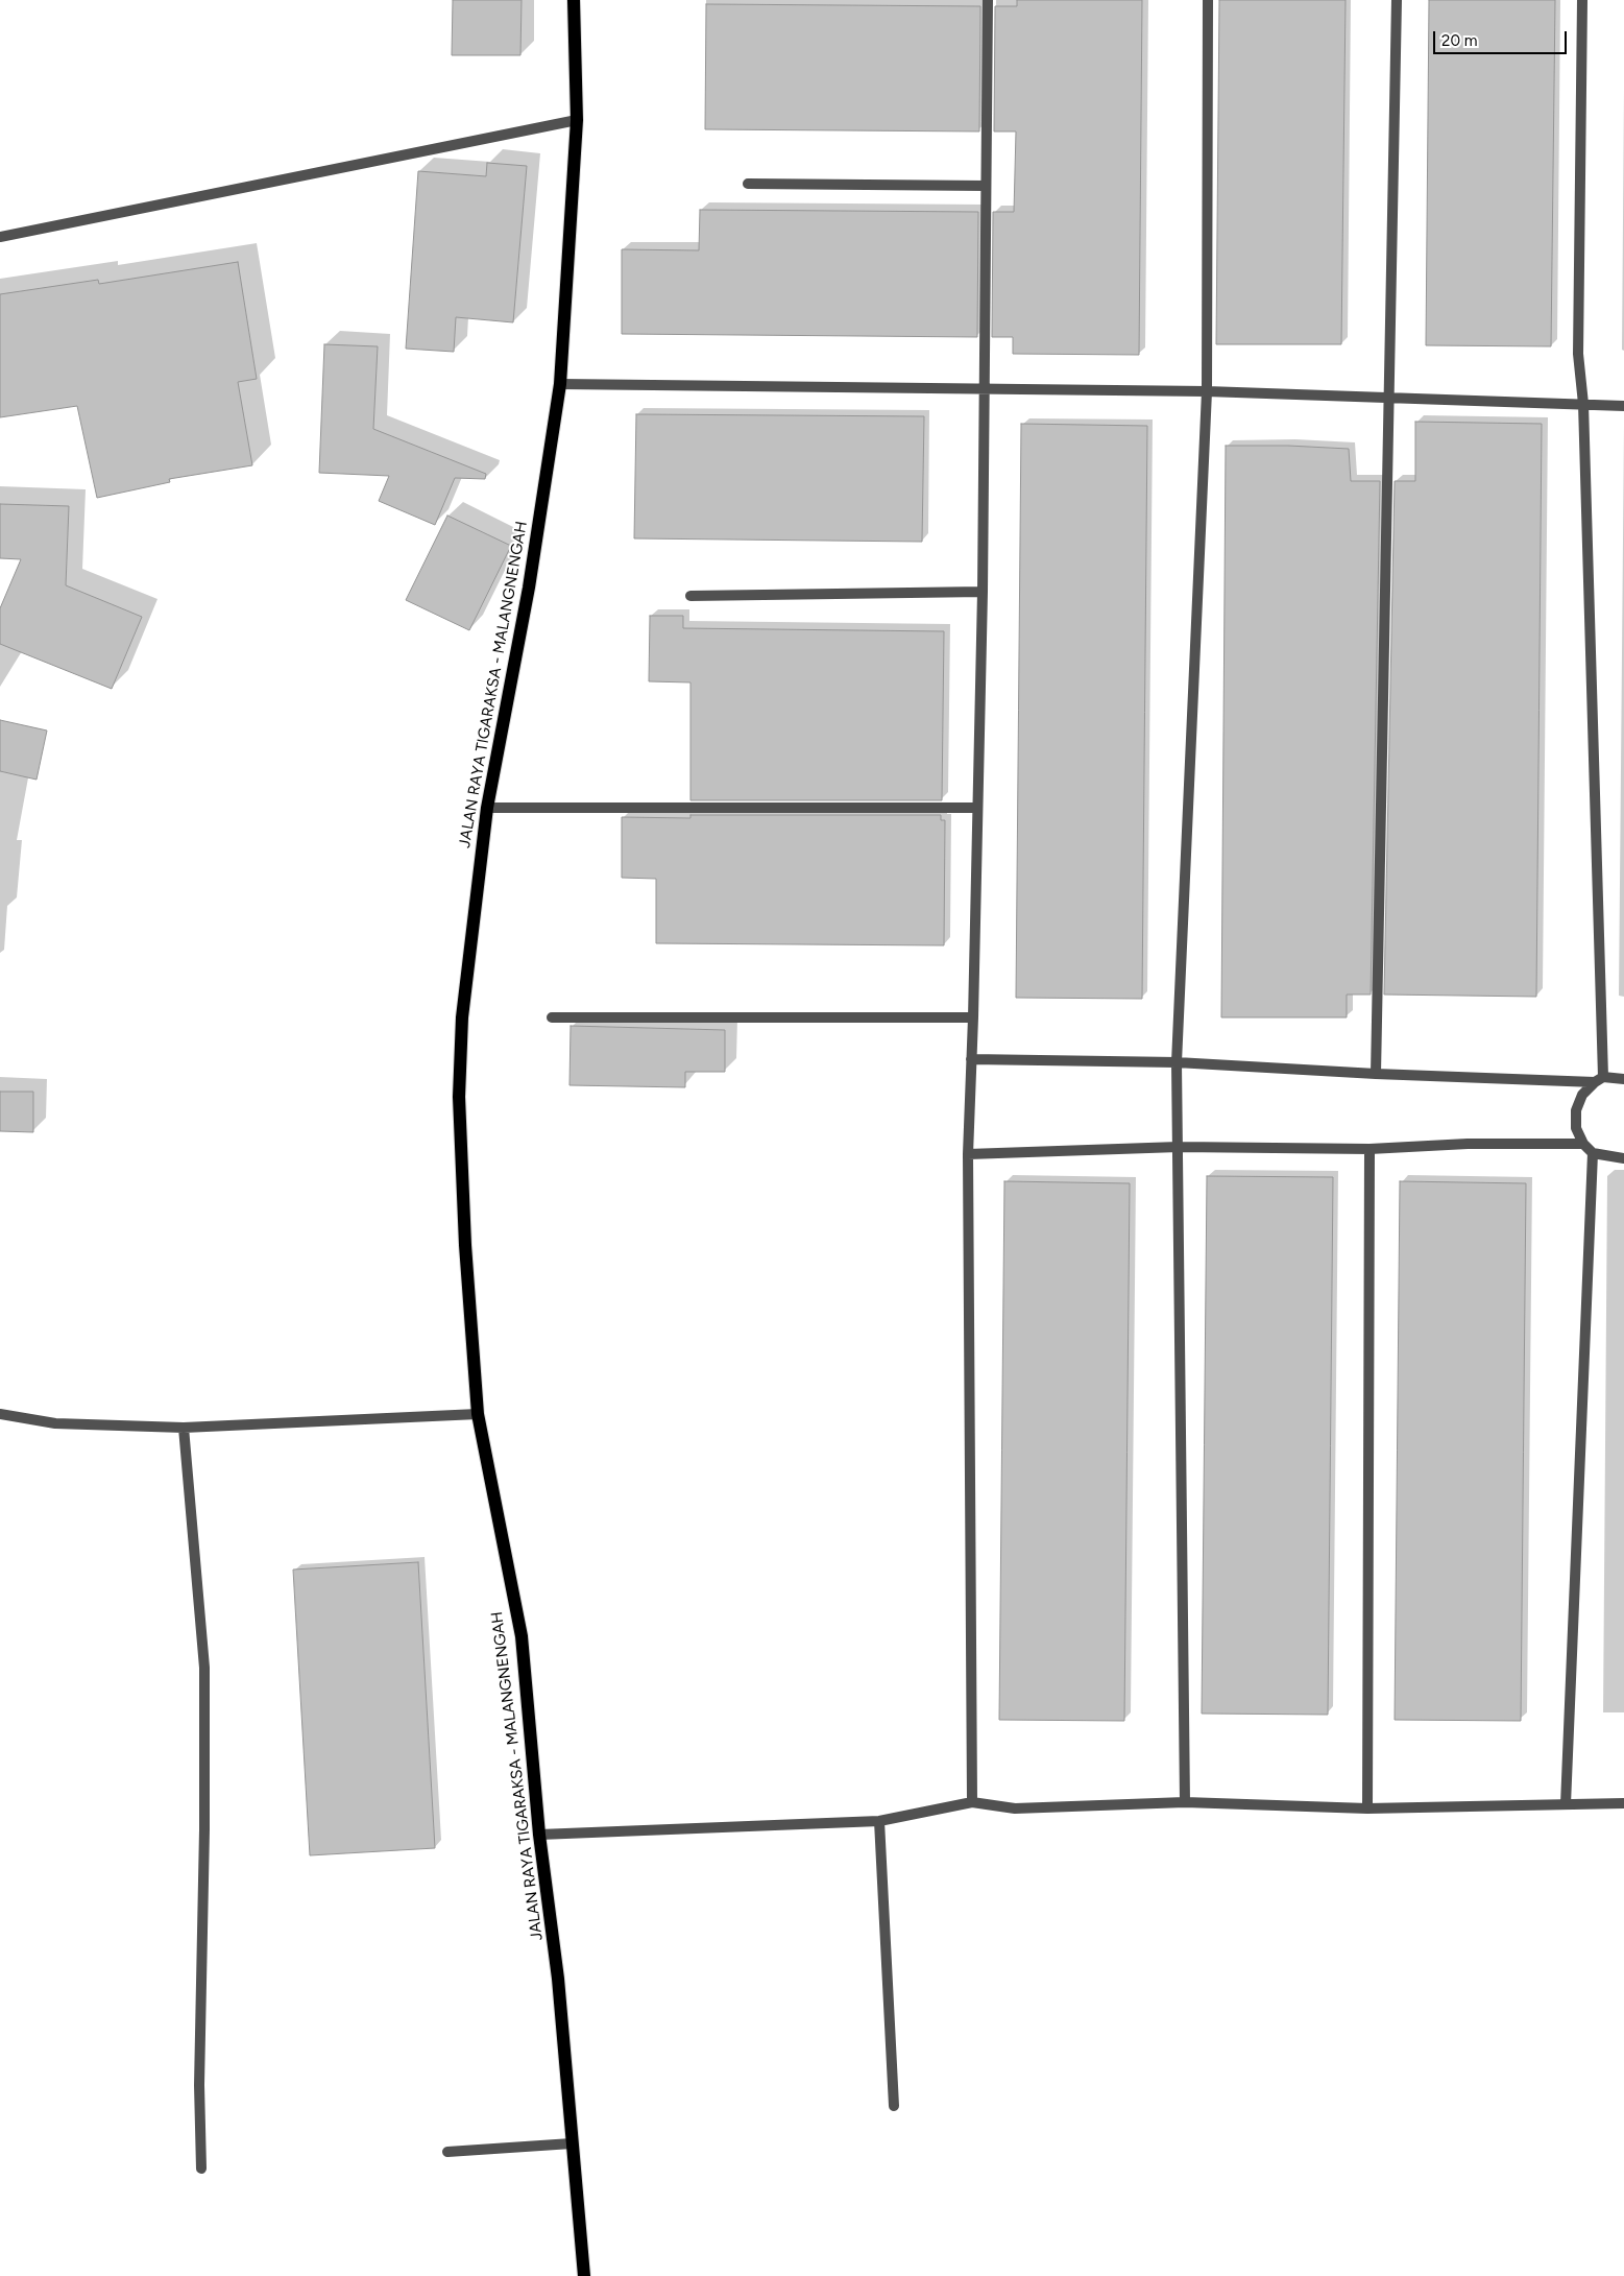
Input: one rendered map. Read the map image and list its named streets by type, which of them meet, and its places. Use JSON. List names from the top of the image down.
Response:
{
  "streets": {
    "main road": ["JALAN RAYA TIGARAKSA - MALANGNENGAH"]
  },
  "scale_bar": "20 m"
}
